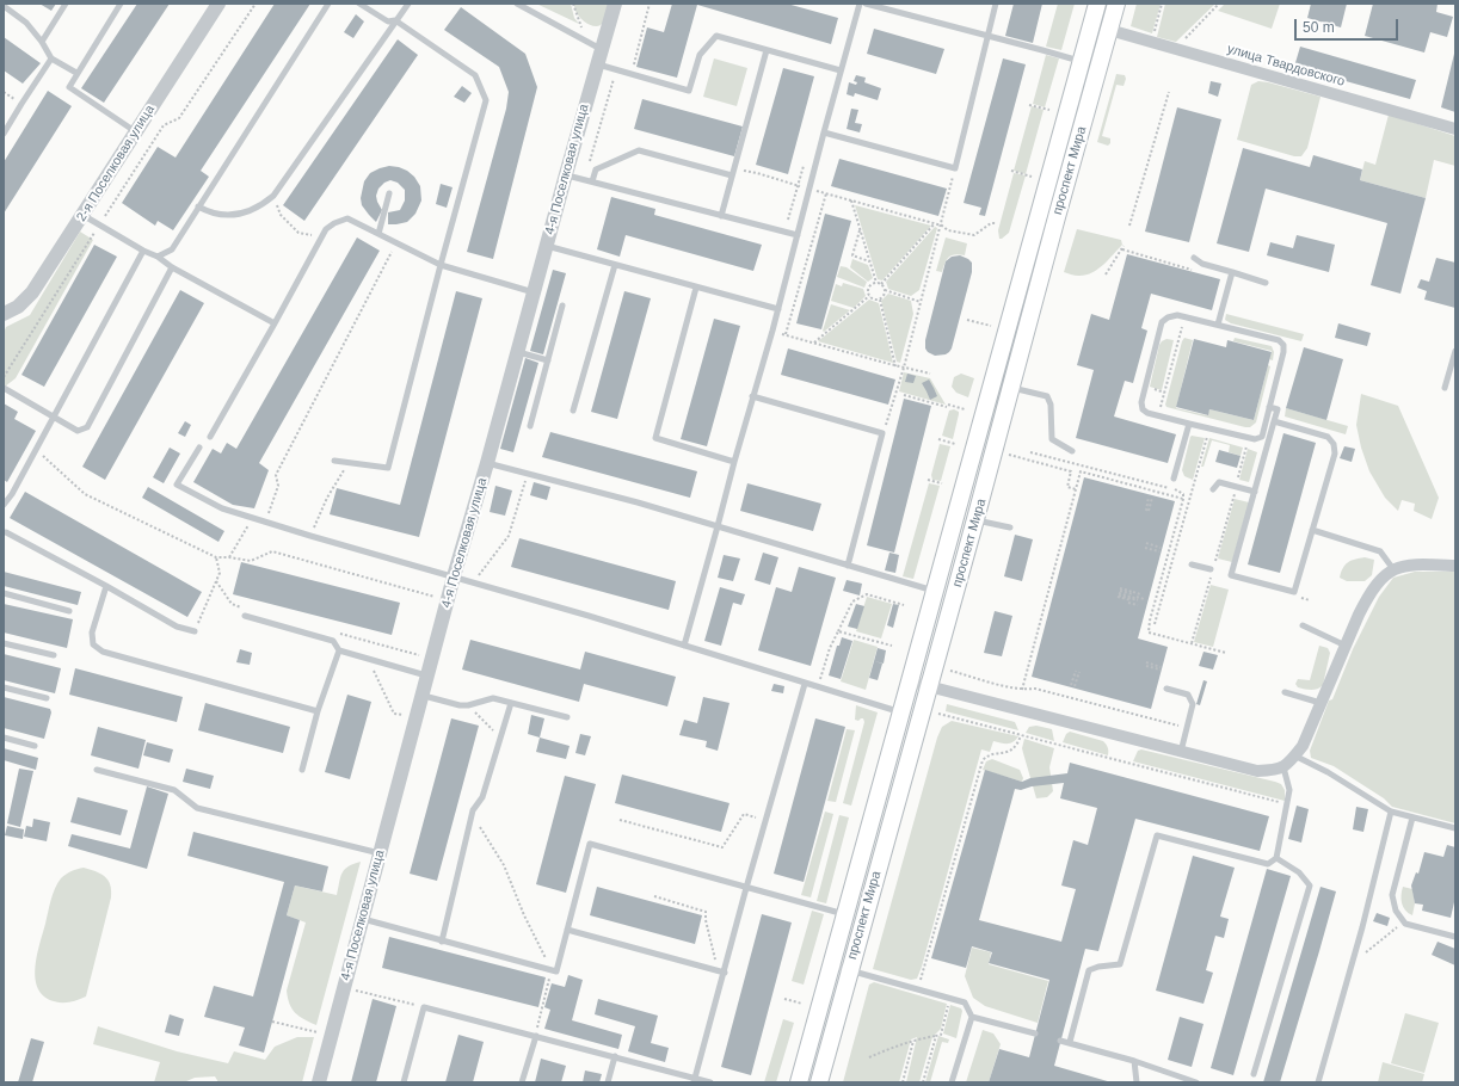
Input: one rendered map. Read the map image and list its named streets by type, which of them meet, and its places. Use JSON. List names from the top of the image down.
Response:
{
  "streets": {
    "main road": ["проспект Мира"],
    "street": ["улица Твардовского", "2-я Поселковая улица", "4-я Поселковая улица"]
  },
  "crossings": [
    ["улица Твардовского", "проспект Мира"]
  ],
  "scale_bar": "50 m"
}
